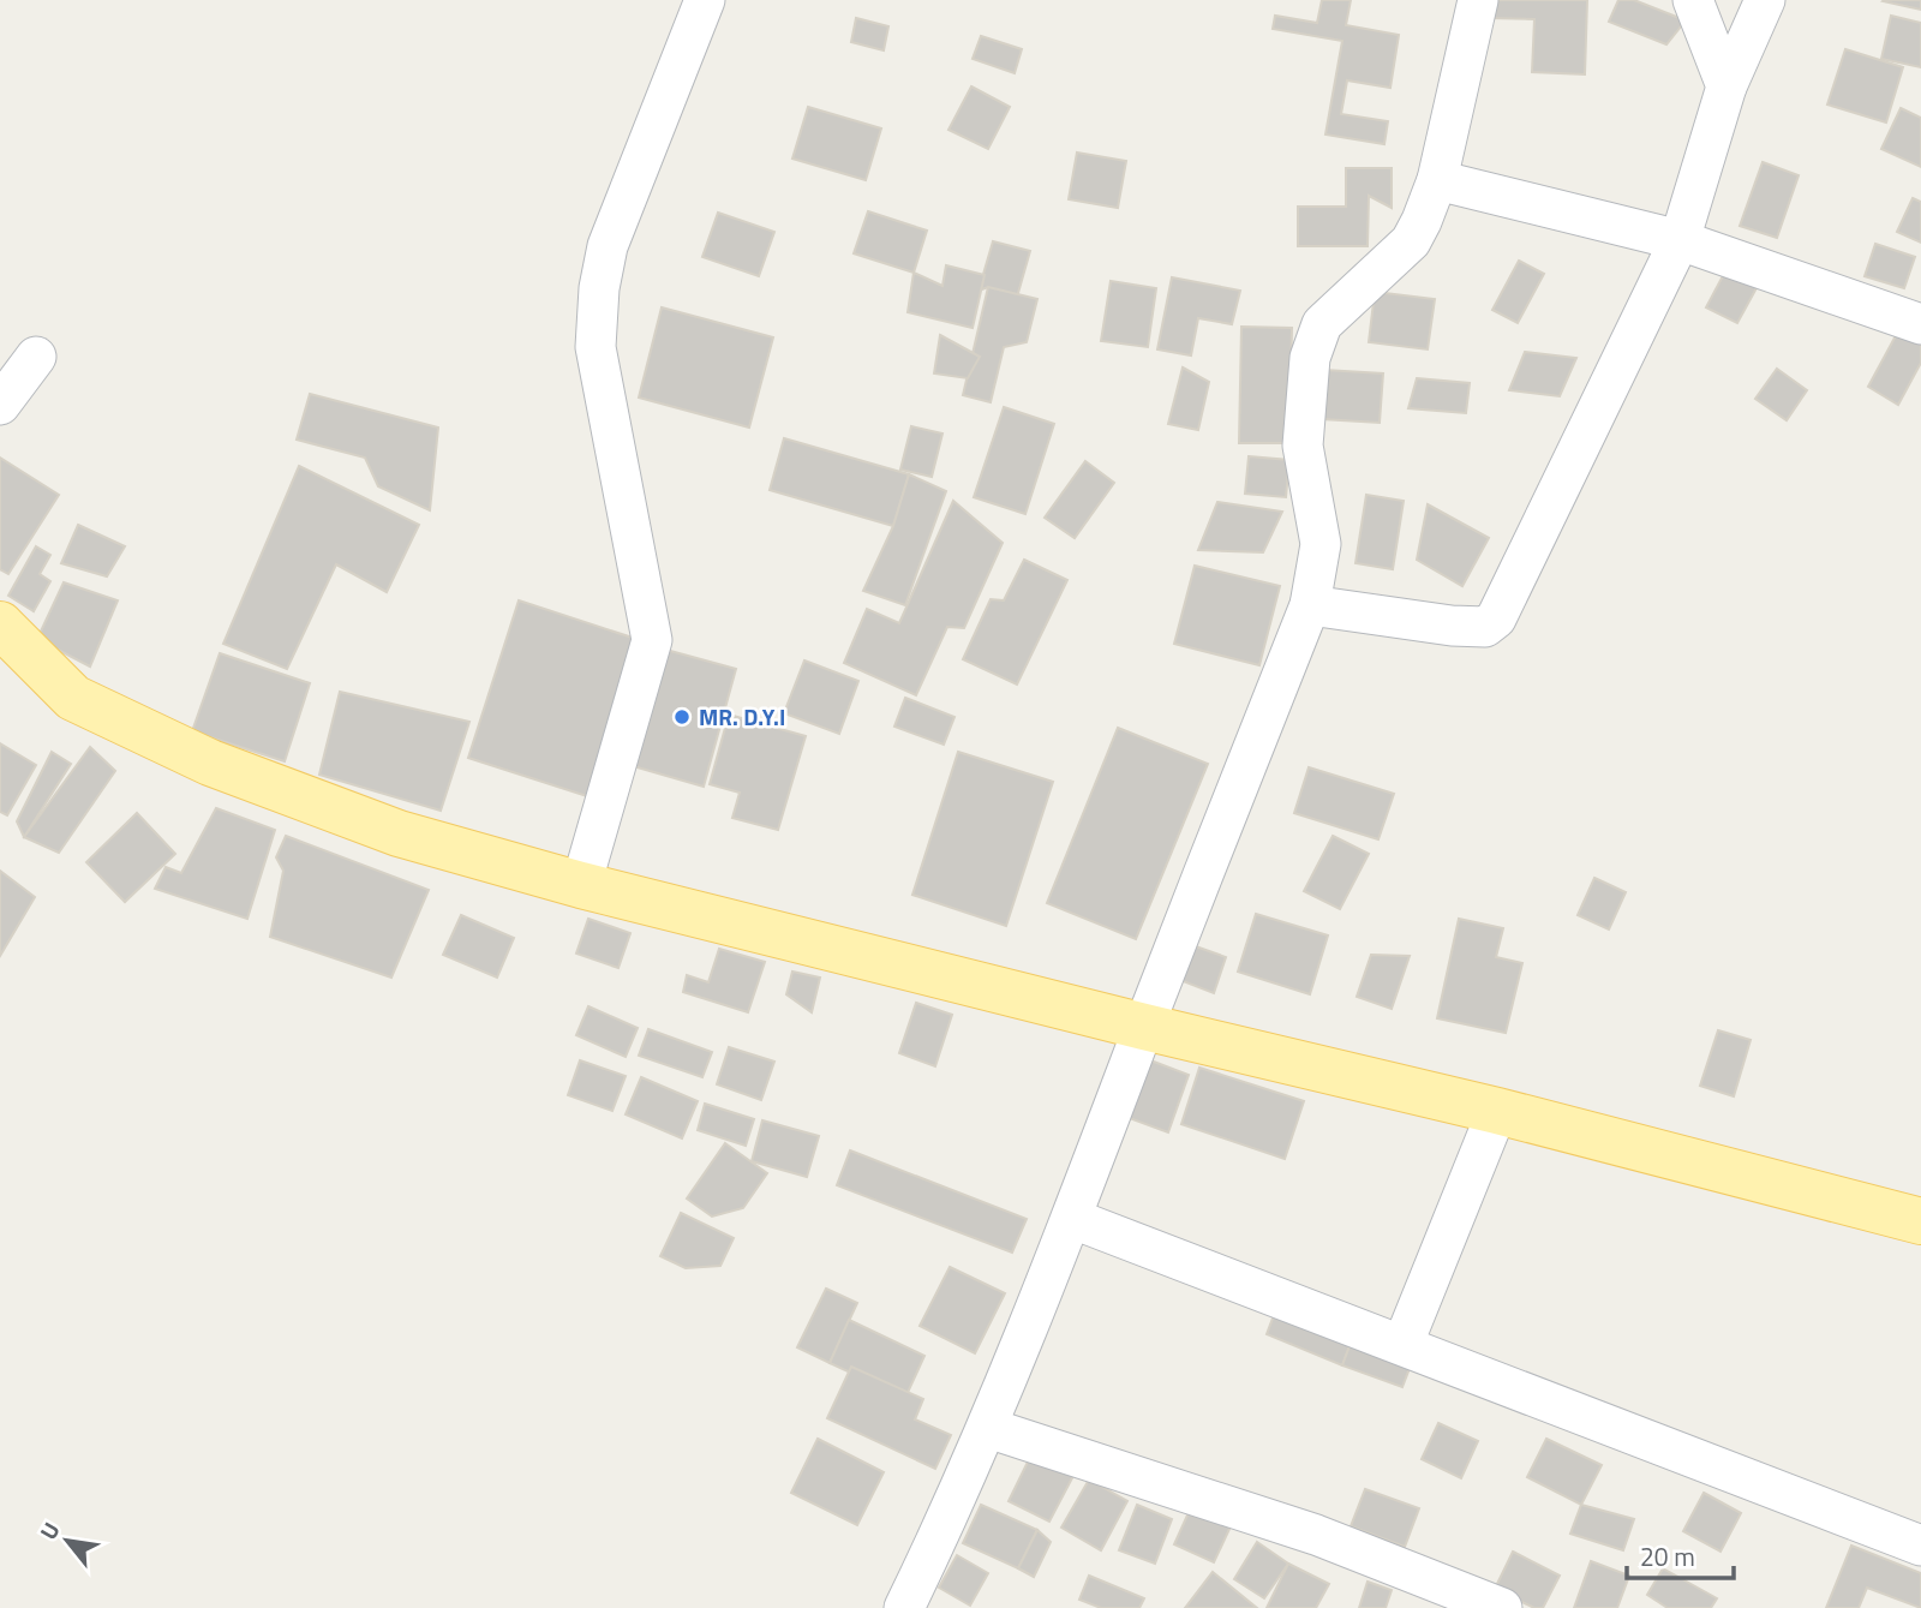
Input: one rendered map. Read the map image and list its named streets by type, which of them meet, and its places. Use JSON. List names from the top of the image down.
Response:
{
  "places": ["MR. D.Y.I"],
  "scale_bar": "20 m",
  "north": "top left"
}
